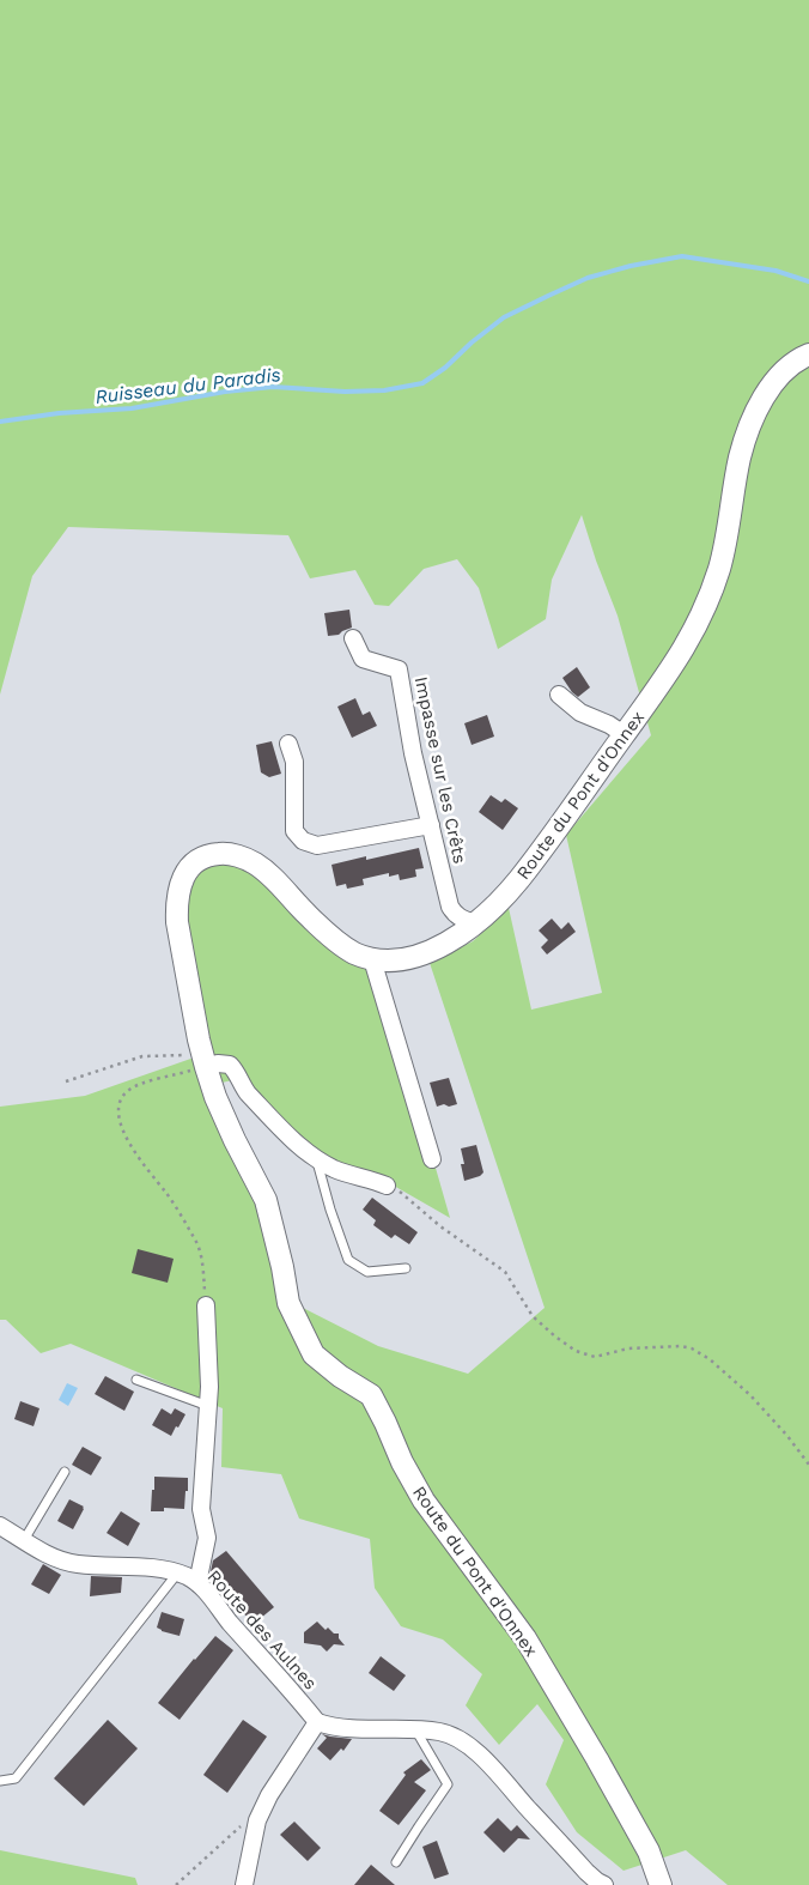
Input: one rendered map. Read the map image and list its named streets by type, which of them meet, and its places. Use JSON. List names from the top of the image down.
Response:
{
  "streets": {
    "street": ["Impasse sur les Crêts", "Route du Pont d'Onnex", "Route des Aulnes"]
  },
  "crossings": [
    ["Impasse sur les Crêts", "Route du Pont d'Onnex"]
  ],
  "water": ["Ruisseau du Paradis"]
}
